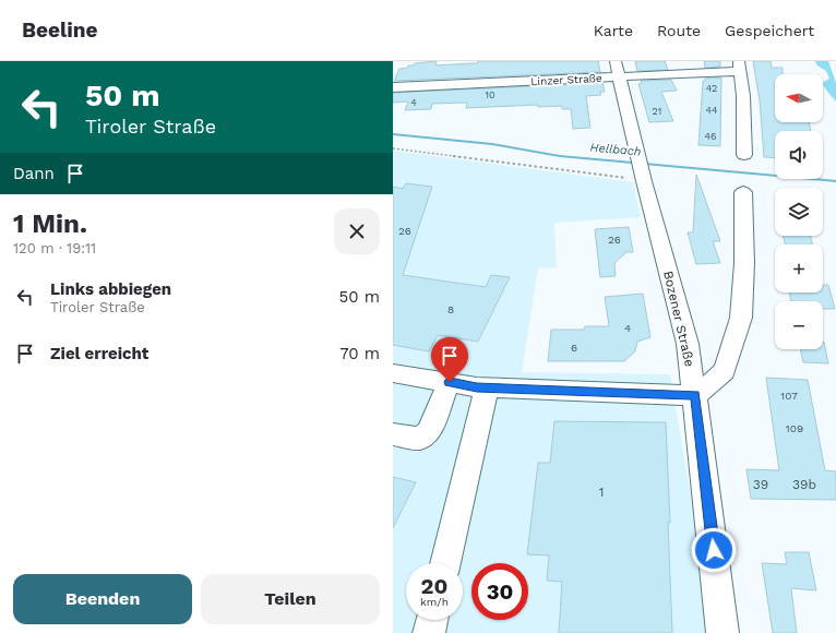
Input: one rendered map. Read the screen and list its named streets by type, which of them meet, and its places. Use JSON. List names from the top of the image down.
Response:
{
  "streets": {
    "street": ["Linzer Straße", "Bozener Straße"]
  },
  "crossings": [
    ["Linzer Straße", "Bozener Straße"]
  ],
  "water": ["Hellbach"],
  "house_numbers": [
    "42",
    "10",
    "4",
    "44",
    "21",
    "46",
    "26",
    "26",
    "8",
    "4",
    "6",
    "107",
    "109",
    "39",
    "39b",
    "1"
  ],
  "north": "left",
  "page": {
    "header": "Beeline",
    "nav": ["Karte", "Route", "Gespeichert"],
    "turn": ["50 m", "Tiroler Straße"],
    "map_buttons": ["+", "−"],
    "then": "Dann",
    "heading": ["1 Min.", "120 m · 19:11"],
    "list": [
      {
        "name": "Links abbiegen",
        "note": "Tiroler Straße",
        "value": "50 m"
      },
      {
        "name": "Ziel erreicht",
        "value": "70 m"
      }
    ],
    "speed": "20 km/h",
    "limit": "30",
    "buttons": ["Beenden", "Teilen"]
  }
}
